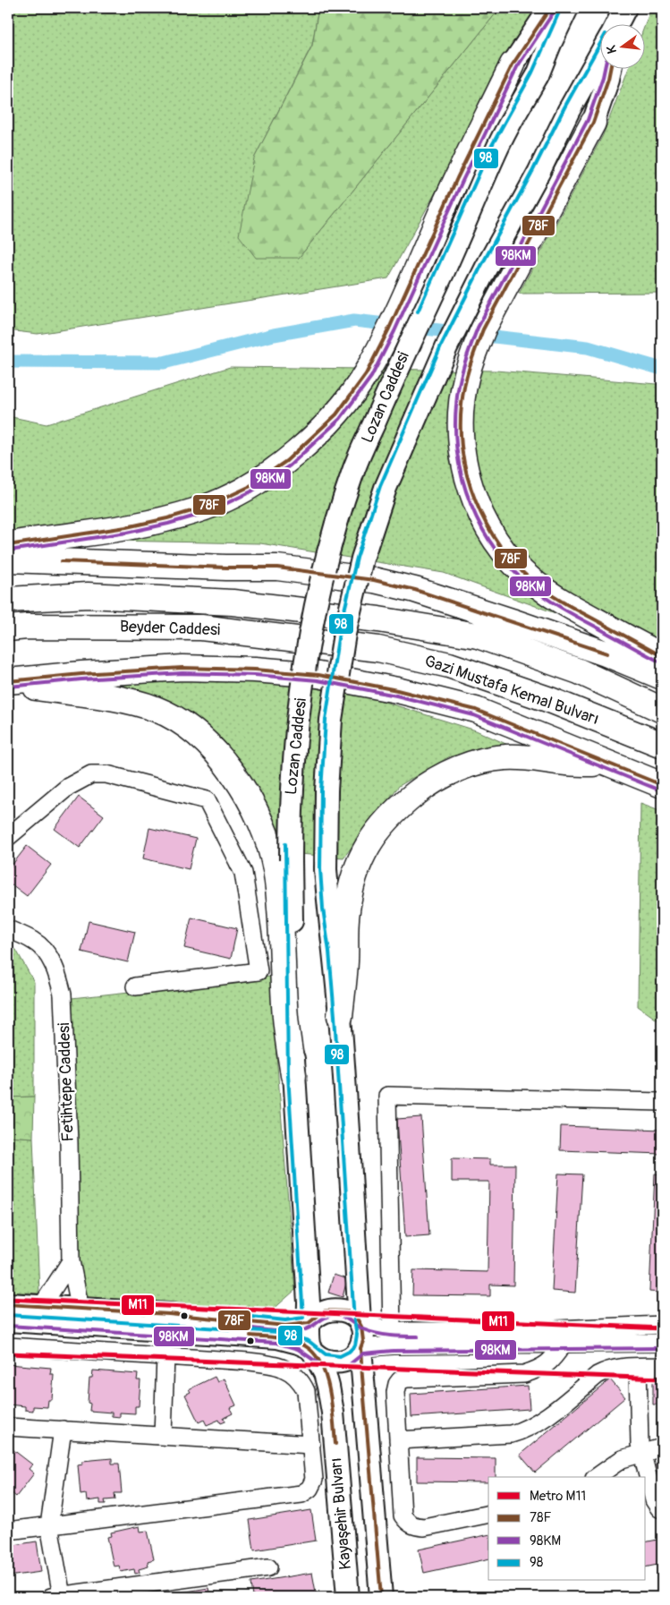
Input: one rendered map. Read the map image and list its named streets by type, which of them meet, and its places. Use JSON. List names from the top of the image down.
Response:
{
  "streets": {
    "highway": ["Beyder Caddesi", "Gazi Mustafa Kemal Bulvarı"],
    "main road": ["Lozan Caddesi", "Kayaşehir Bulvarı"],
    "street": ["Fetihtepe Caddesi"]
  },
  "crossings": [
    ["Lozan Caddesi", "Kayaşehir Bulvarı"],
    ["Beyder Caddesi", "Gazi Mustafa Kemal Bulvarı"]
  ],
  "lines": [
    "transit line 78F",
    "transit line 98",
    "transit line 98KM",
    "metro line M11"
  ],
  "legend": [
    "Metro M11",
    "78F",
    "98KM",
    "98"
  ],
  "north": "left"
}
